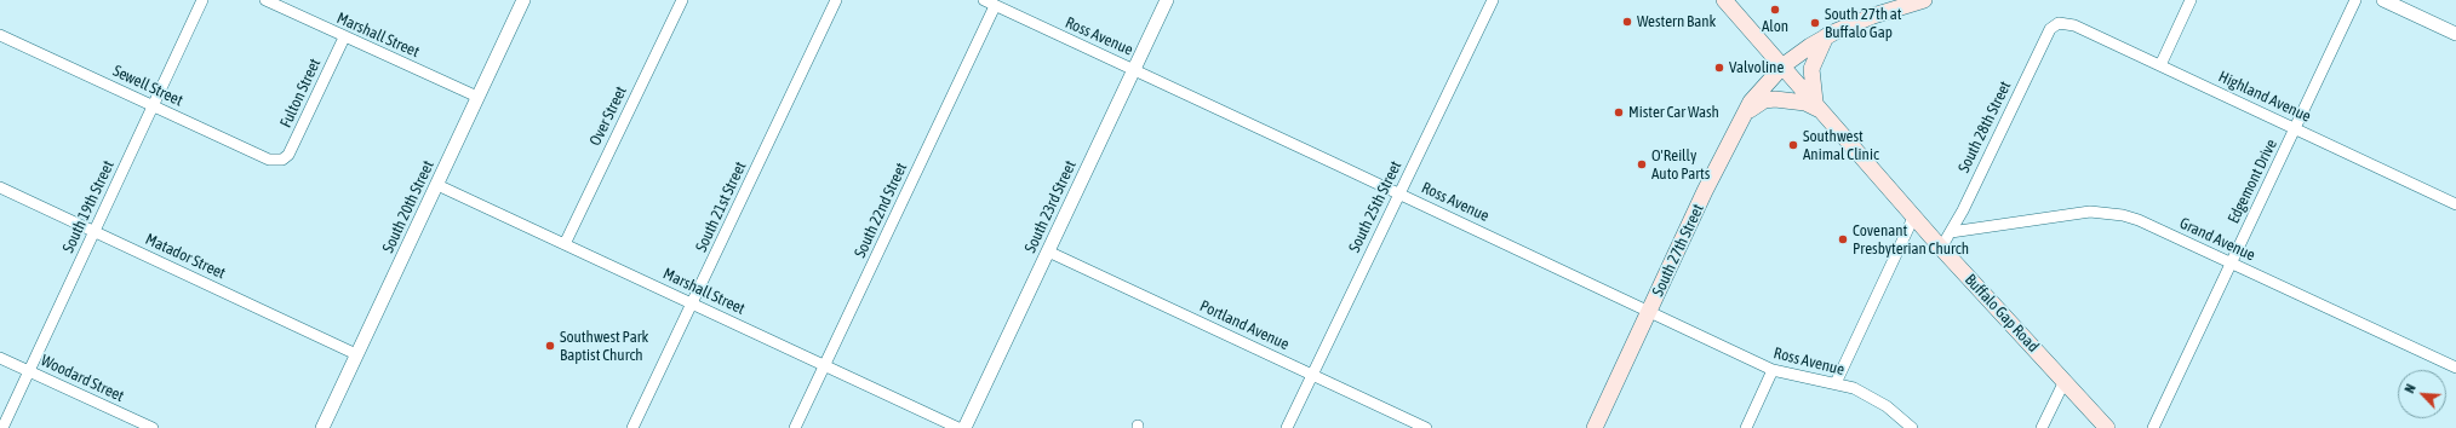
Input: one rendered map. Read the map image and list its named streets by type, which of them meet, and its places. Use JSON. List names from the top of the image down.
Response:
{
  "streets": {
    "main road": ["South 27th Street", "Buffalo Gap Road"],
    "street": [
      "Marshall Street",
      "Ross Avenue",
      "Sewell Street",
      "Fulton Street",
      "Highland Avenue",
      "Over Street",
      "South 28th Street",
      "Edgemont Drive",
      "South 19th Street",
      "South 20th Street",
      "South 21st Street",
      "South 23rd Street",
      "South 25th Street",
      "South 22nd Street",
      "Grand Avenue",
      "Matador Street",
      "Portland Avenue",
      "Woodard Street"
    ]
  },
  "crossings": [
    ["Marshall Street", "Fulton Street"],
    ["Marshall Street", "Over Street"],
    ["Marshall Street", "South 20th Street"],
    ["Marshall Street", "South 21st Street"],
    ["Marshall Street", "South 22nd Street"],
    ["Ross Avenue", "South 23rd Street"],
    ["Ross Avenue", "South 25th Street"],
    ["Ross Avenue", "South 22nd Street"],
    ["Ross Avenue", "South 27th Street"],
    ["Sewell Street", "Fulton Street"],
    ["Sewell Street", "South 19th Street"],
    ["Highland Avenue", "South 28th Street"],
    ["Highland Avenue", "Edgemont Drive"],
    ["South 28th Street", "Grand Avenue"],
    ["South 28th Street", "Buffalo Gap Road"],
    ["Edgemont Drive", "Grand Avenue"],
    ["South 19th Street", "Matador Street"],
    ["South 19th Street", "Woodard Street"],
    ["South 20th Street", "Matador Street"],
    ["South 23rd Street", "Portland Avenue"],
    ["South 25th Street", "Portland Avenue"],
    ["South 27th Street", "Buffalo Gap Road"]
  ],
  "places": [
    "Alon",
    "Western Bank",
    "South 27th at Buffalo Gap",
    "Valvoline",
    "Mister Car Wash",
    "Southwest Animal Clinic",
    "O'Reilly Auto Parts",
    "Covenant Presbyterian Church",
    "Southwest Park Baptist Church"
  ],
  "north": "top left"
}
